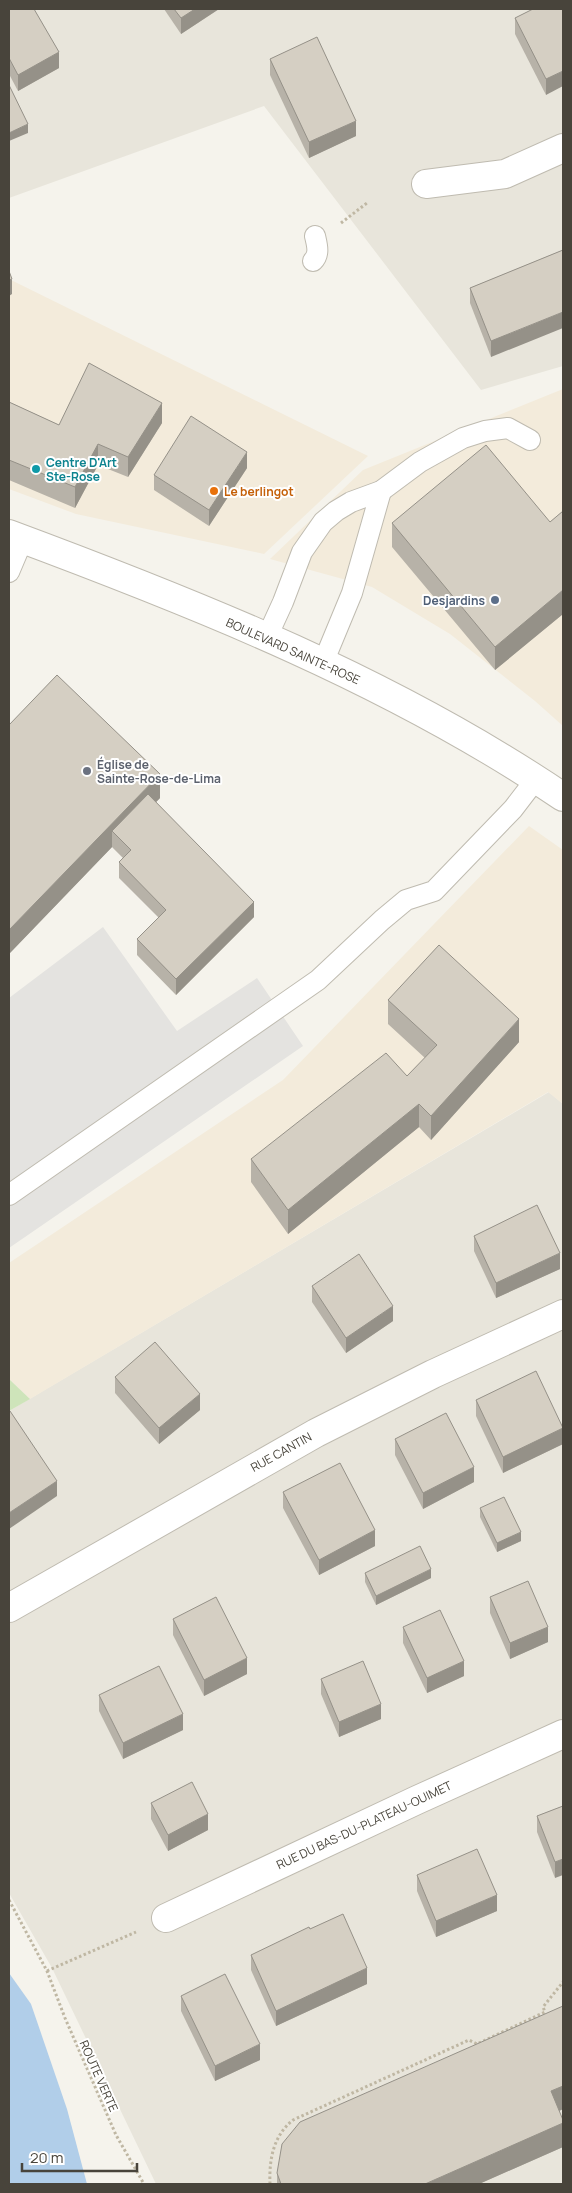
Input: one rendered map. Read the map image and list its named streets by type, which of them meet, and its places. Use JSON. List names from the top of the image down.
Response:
{
  "streets": {
    "street": ["BOULEVARD SAINTE-ROSE", "RUE CANTIN", "RUE DU BAS-DU-PLATEAU-OUIMET"],
    "path": ["ROUTE VERTE"]
  },
  "places": [
    "Centre D'Art Ste-Rose",
    "Le berlingot",
    "Desjardins",
    "Église de Sainte-Rose-de-Lima"
  ],
  "scale_bar": "20 m"
}
